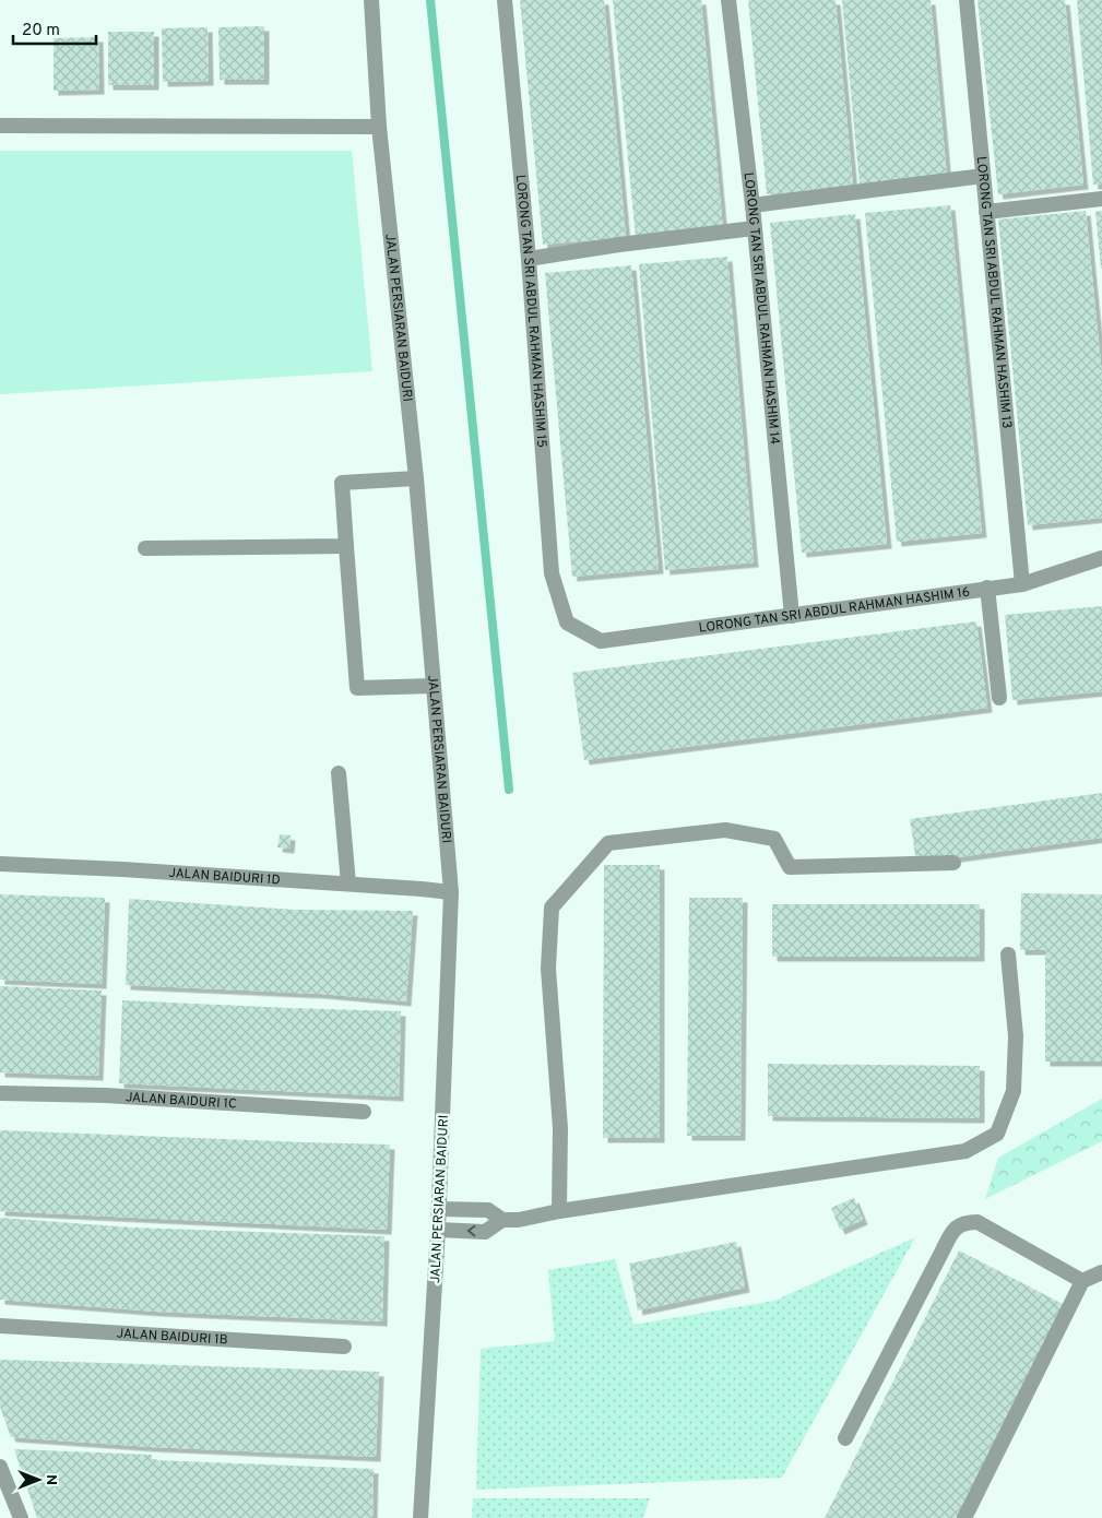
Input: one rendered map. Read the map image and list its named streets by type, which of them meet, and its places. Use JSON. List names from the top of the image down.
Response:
{
  "streets": {
    "street": [
      "LORONG TAN SRI ABDUL RAHMAN HASHIM 13",
      "LORONG TAN SRI ABDUL RAHMAN HASHIM 14",
      "LORONG TAN SRI ABDUL RAHMAN HASHIM 15",
      "JALAN PERSIARAN BAIDURI",
      "LORONG TAN SRI ABDUL RAHMAN HASHIM 16",
      "JALAN BAIDURI 1D",
      "JALAN BAIDURI 1C",
      "JALAN BAIDURI 1B"
    ]
  },
  "crossings": [
    ["LORONG TAN SRI ABDUL RAHMAN HASHIM 13", "LORONG TAN SRI ABDUL RAHMAN HASHIM 16"],
    ["LORONG TAN SRI ABDUL RAHMAN HASHIM 14", "LORONG TAN SRI ABDUL RAHMAN HASHIM 16"],
    ["LORONG TAN SRI ABDUL RAHMAN HASHIM 15", "LORONG TAN SRI ABDUL RAHMAN HASHIM 16"],
    ["JALAN PERSIARAN BAIDURI", "JALAN BAIDURI 1D"]
  ],
  "scale_bar": "20 m",
  "north": "right"
}
